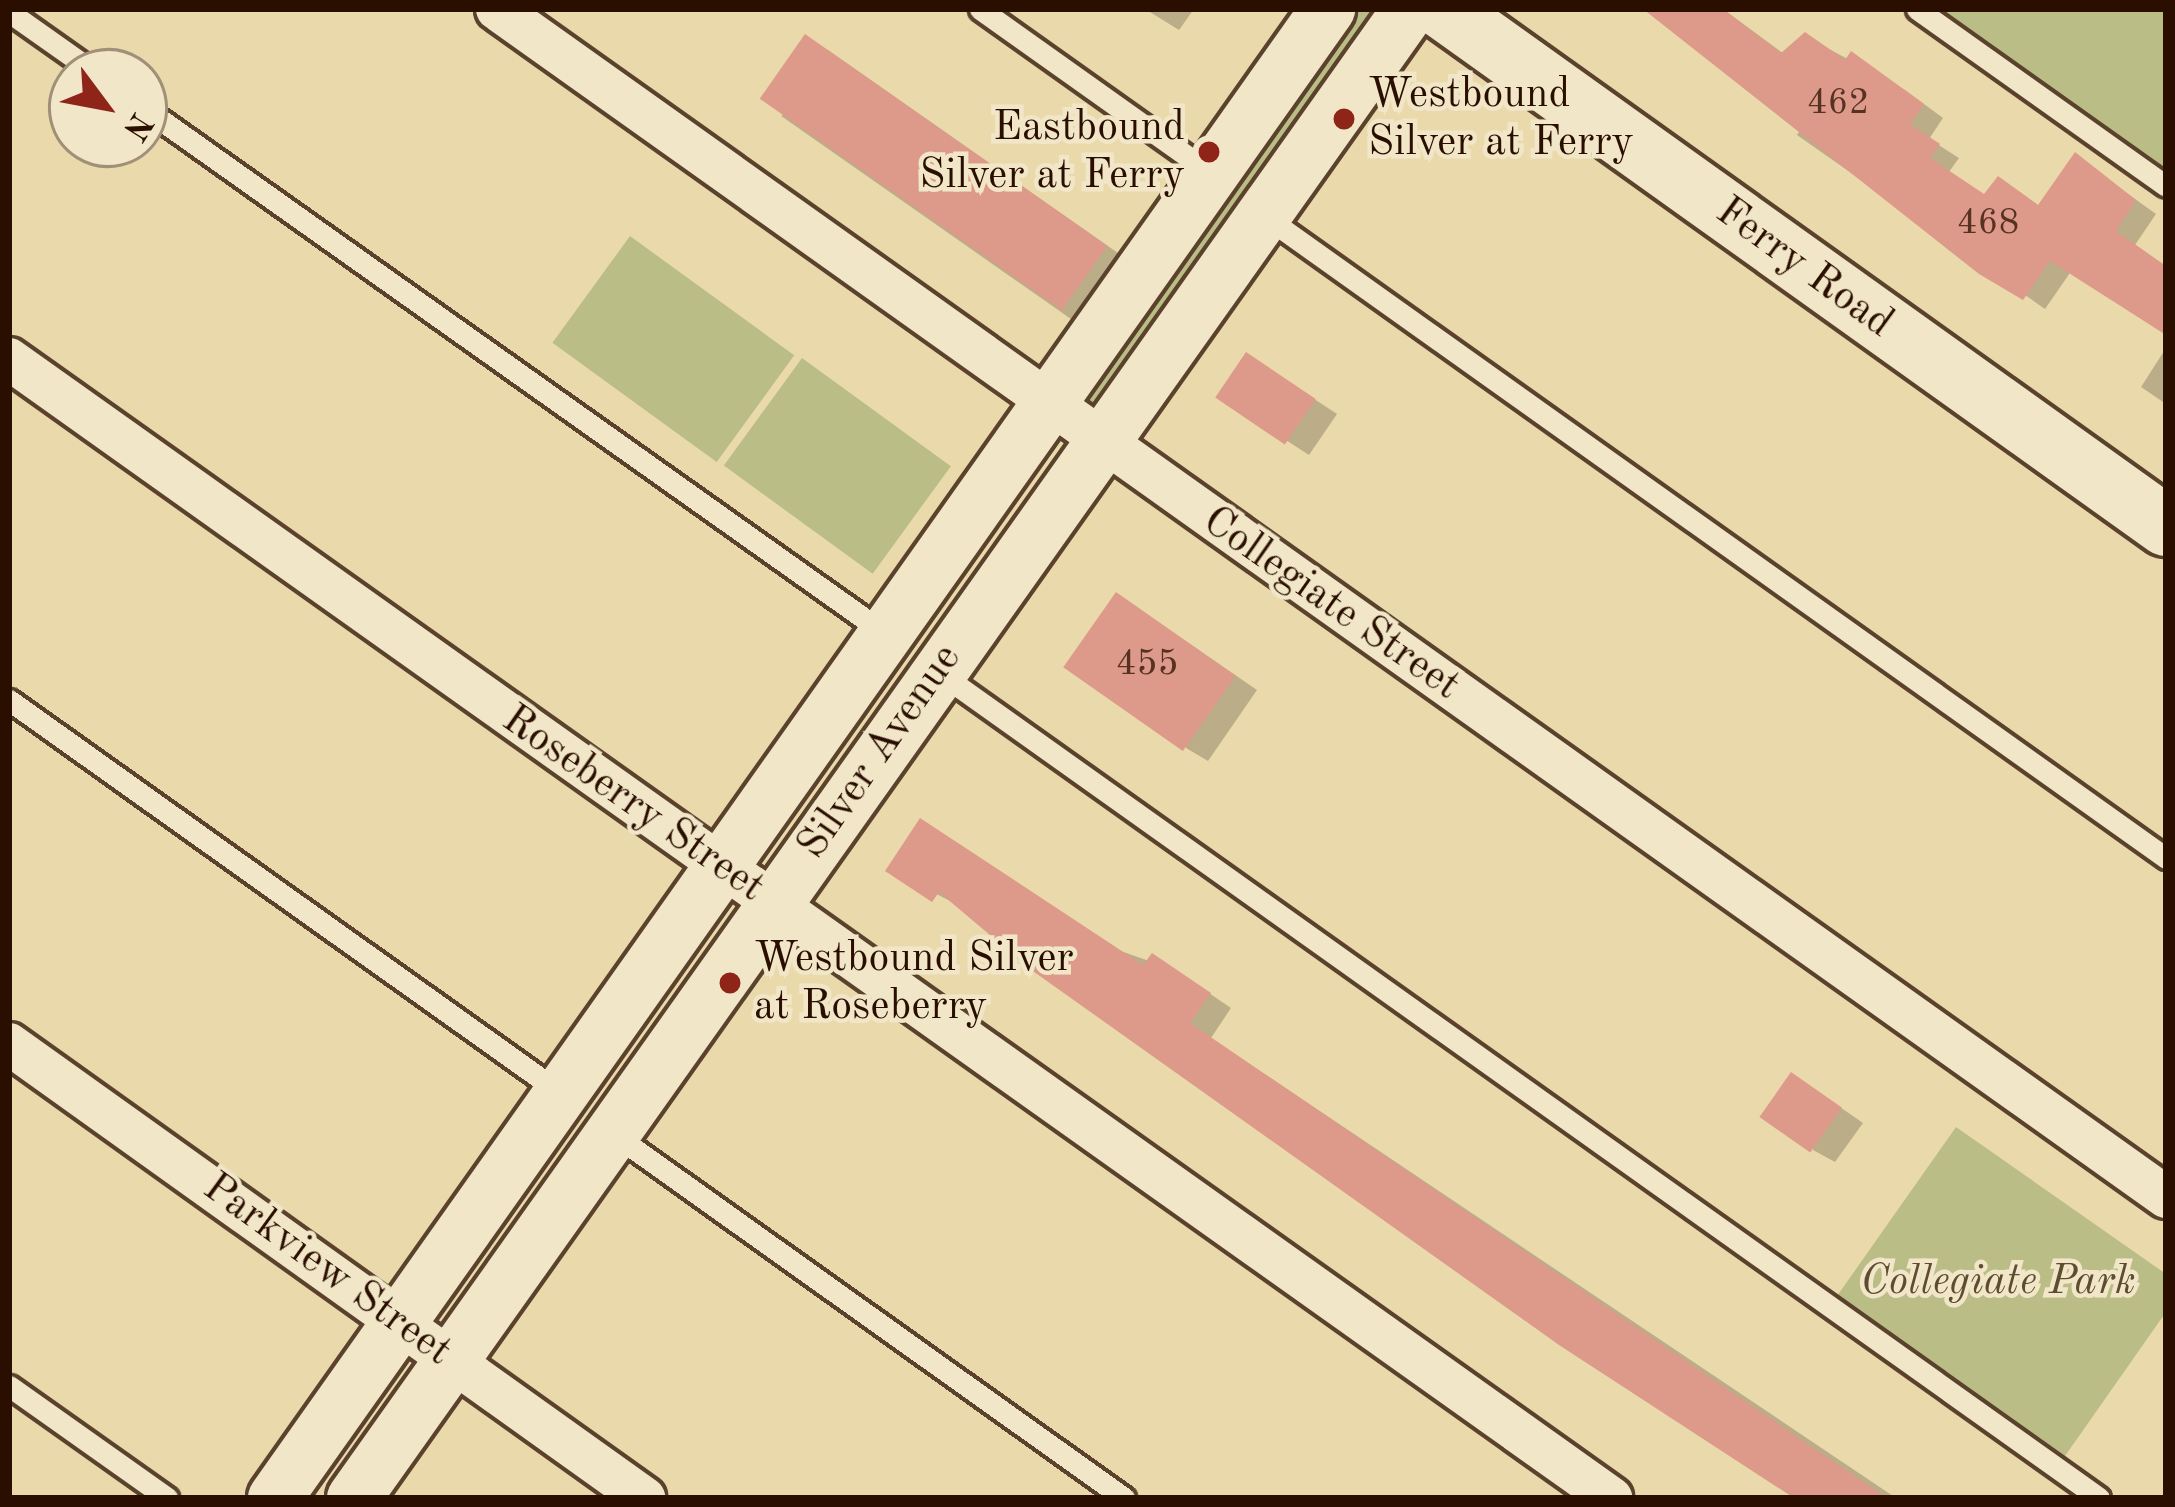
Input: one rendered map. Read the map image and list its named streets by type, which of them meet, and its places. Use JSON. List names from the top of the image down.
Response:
{
  "streets": {
    "main road": ["Ferry Road"],
    "street": [
      "Collegiate Street",
      "Silver Avenue",
      "Roseberry Street",
      "Parkview Street"
    ]
  },
  "crossings": [
    ["Collegiate Street", "Silver Avenue"],
    ["Silver Avenue", "Roseberry Street"],
    ["Silver Avenue", "Parkview Street"]
  ],
  "parks": ["Collegiate Park"],
  "places": ["Westbound Silver at Ferry", "Eastbound Silver at Ferry", "Westbound Silver at Roseberry"],
  "house_numbers": ["462", "468", "455"],
  "north": "bottom right"
}
